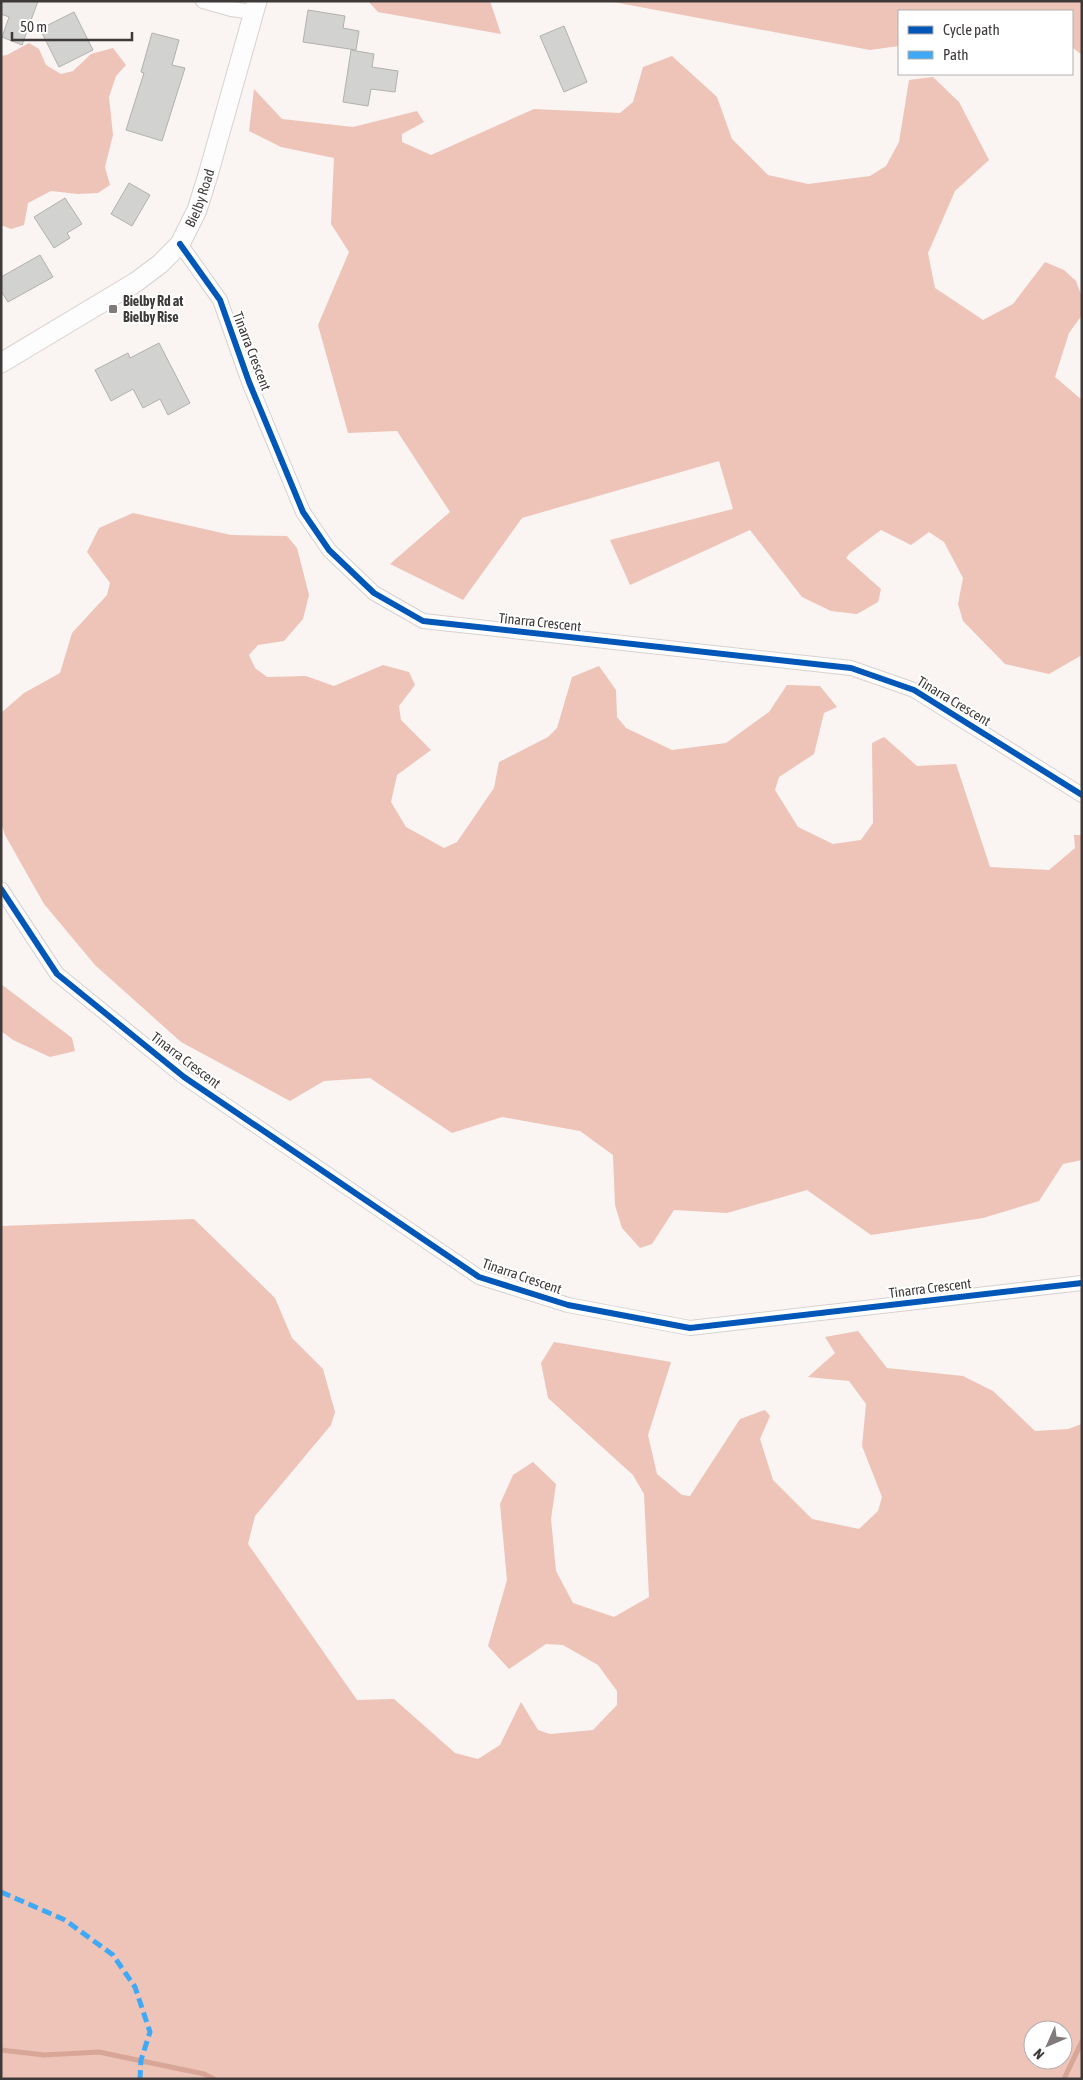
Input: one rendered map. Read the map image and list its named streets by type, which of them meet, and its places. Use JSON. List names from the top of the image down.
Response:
{
  "streets": {
    "street": ["Bielby Road", "Tinarra Crescent"]
  },
  "crossings": [
    ["Bielby Road", "Tinarra Crescent"]
  ],
  "places": {
    "transit": ["Bielby Rd at Bielby Rise"]
  },
  "legend": ["Cycle path", "Path"],
  "scale_bar": "50 m",
  "north": "bottom left"
}
